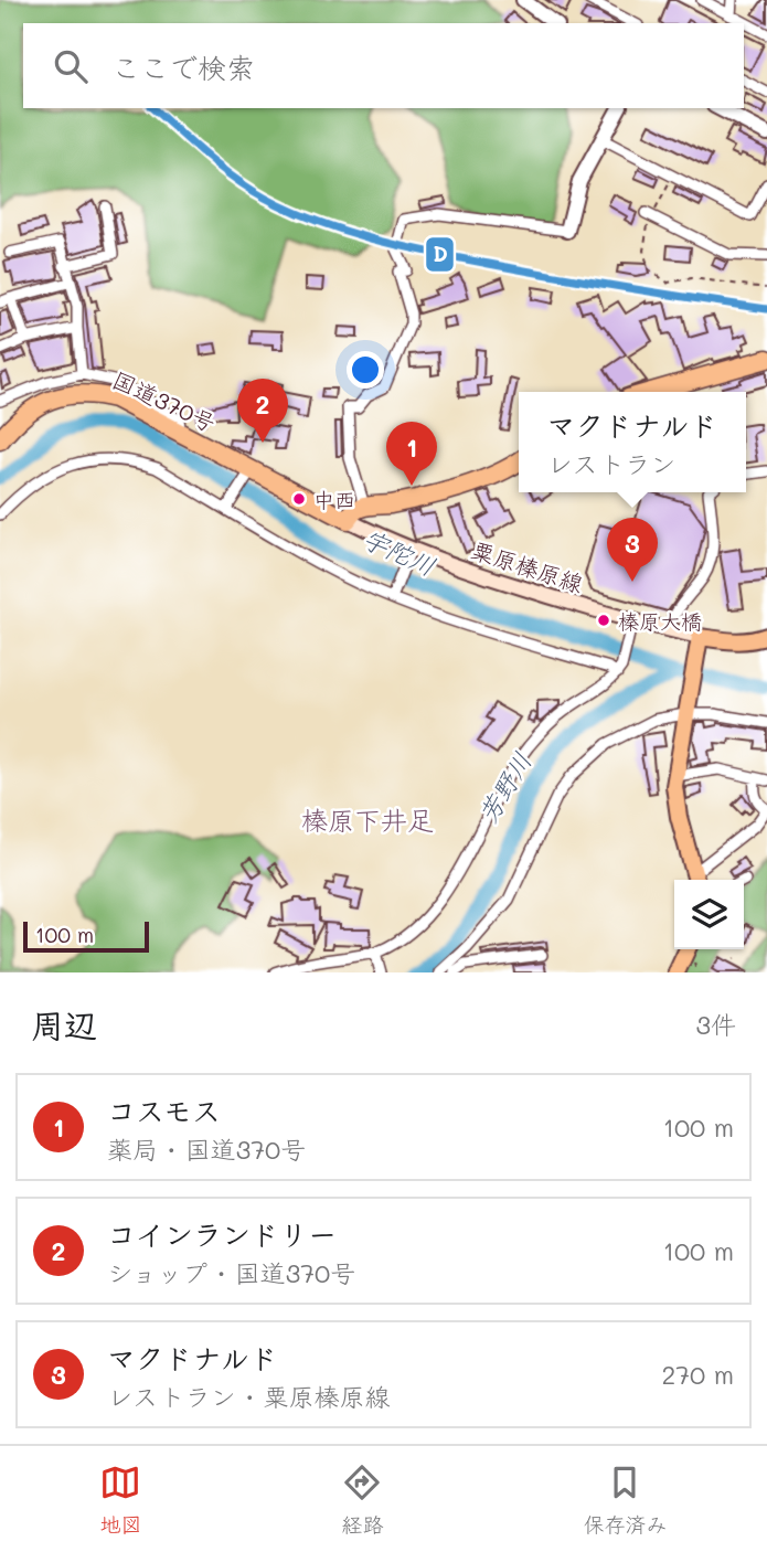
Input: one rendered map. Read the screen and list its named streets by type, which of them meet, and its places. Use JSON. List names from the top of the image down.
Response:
{
  "streets": {
    "highway": ["国道370号"],
    "main road": ["粟原榛原線"]
  },
  "crossings": [
    ["国道370号", "粟原榛原線"]
  ],
  "districts": ["榛原下井足"],
  "water": ["宇陀川", "芳野川"],
  "places": ["中西", "榛原大橋"],
  "lines": ["transit line D"],
  "scale_bar": "100 m",
  "page": {
    "search": "ここで検索",
    "pins": ["2", "1", "3"],
    "popup": ["マクドナルド", "レストラン"],
    "scale": "100 m",
    "heading": ["周辺", "3件"],
    "list": [
      {
        "mark": "1",
        "name": "コスモス",
        "note": "薬局 · 国道370号",
        "value": "100 m"
      },
      {
        "mark": "2",
        "name": "コインランドリー",
        "note": "ショップ · 国道370号",
        "value": "100 m"
      },
      {
        "mark": "3",
        "name": "マクドナルド",
        "note": "レストラン · 粟原榛原線",
        "value": "270 m"
      }
    ],
    "nav": ["地図", "経路", "保存済み"]
  }
}
